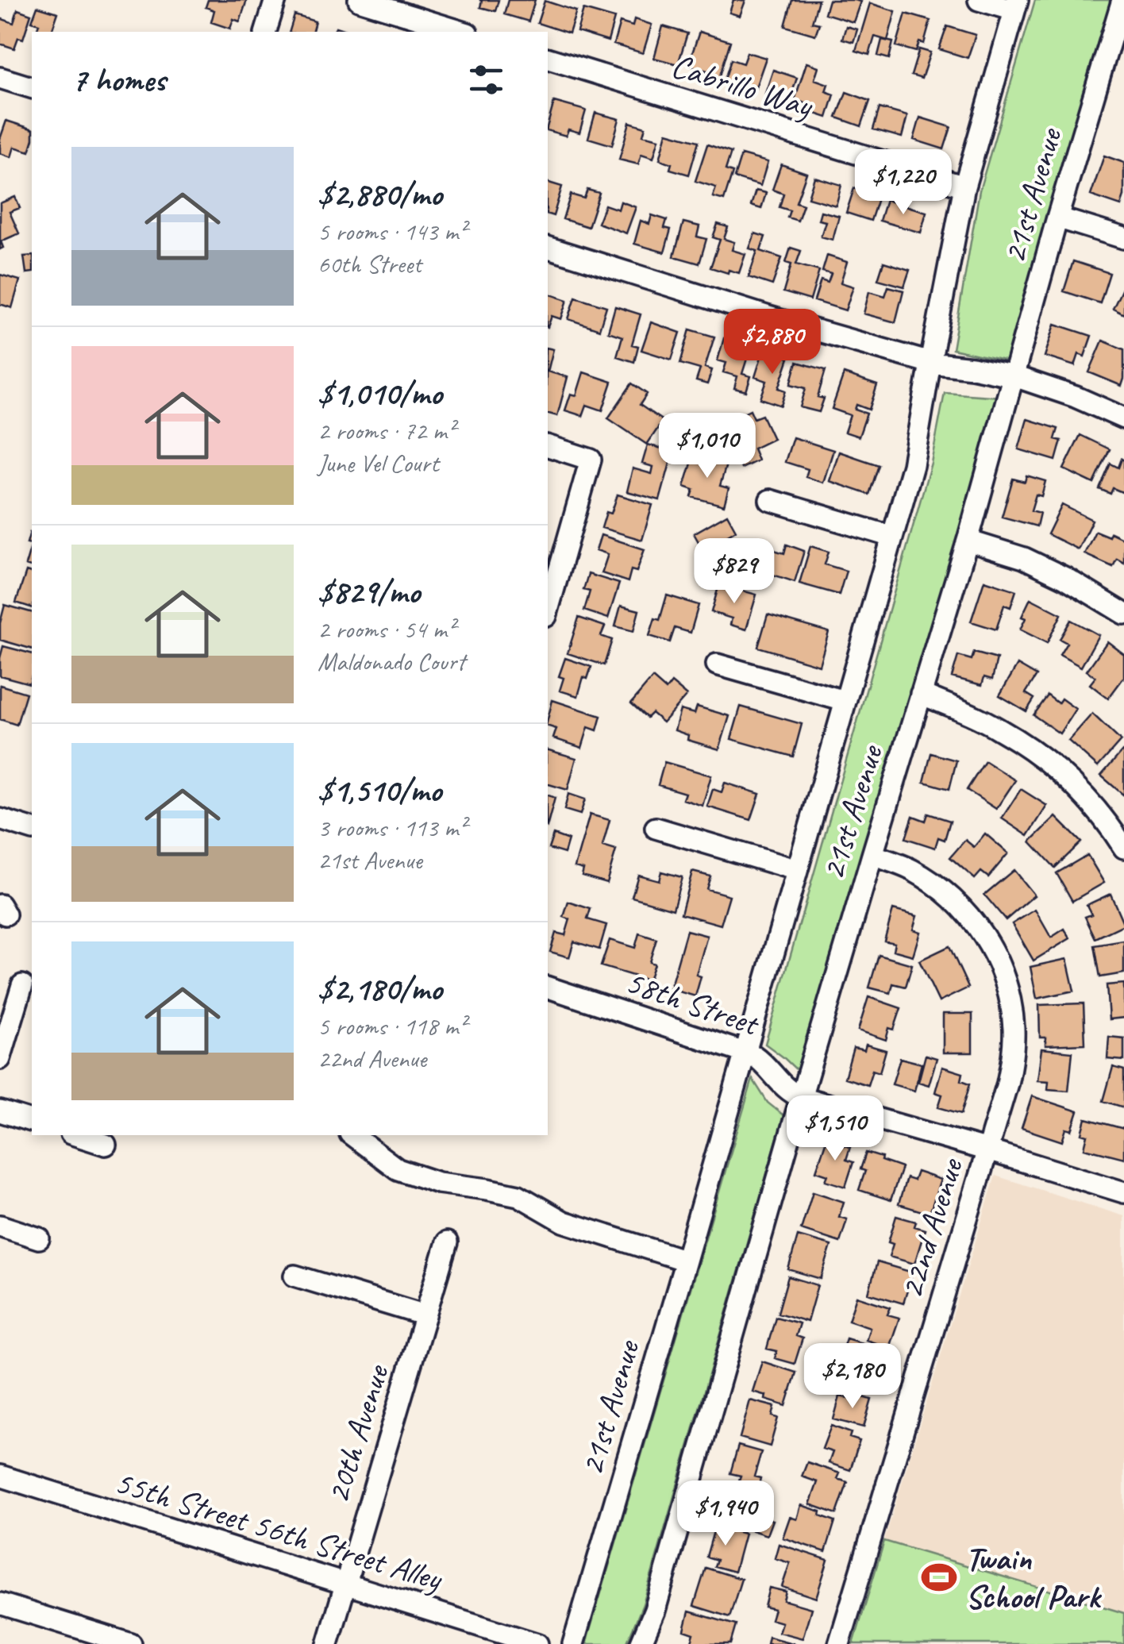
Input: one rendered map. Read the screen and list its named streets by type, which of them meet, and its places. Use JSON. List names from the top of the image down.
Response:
{
  "streets": {
    "street": [
      "Cabrillo Way",
      "21st Avenue",
      "58th Street",
      "22nd Avenue",
      "20th Avenue",
      "55th Street 56th Street Alley"
    ]
  },
  "crossings": [
    ["Cabrillo Way", "21st Avenue"],
    ["21st Avenue", "58th Street"],
    ["21st Avenue", "22nd Avenue"],
    ["58th Street", "22nd Avenue"],
    ["20th Avenue", "55th Street 56th Street Alley"]
  ],
  "places": {
    "sports": ["Twain School Park"]
  },
  "page": {
    "heading": "7 homes",
    "list": [
      {
        "name": "$2,880/mo",
        "note": "5 rooms · 143 m² · 60th Street"
      },
      {
        "name": "$1,010/mo",
        "note": "2 rooms · 72 m² · June Vel Court"
      },
      {
        "name": "$829/mo",
        "note": "2 rooms · 54 m² · Maldonado Court"
      },
      {
        "name": "$1,510/mo",
        "note": "3 rooms · 113 m² · 21st Avenue"
      },
      {
        "name": "$2,180/mo",
        "note": "5 rooms · 118 m² · 22nd Avenue"
      }
    ],
    "price": [
      "$1,220",
      "$2,880",
      "$1,010",
      "$829",
      "$1,510",
      "$2,180",
      "$1,940"
    ]
  }
}
